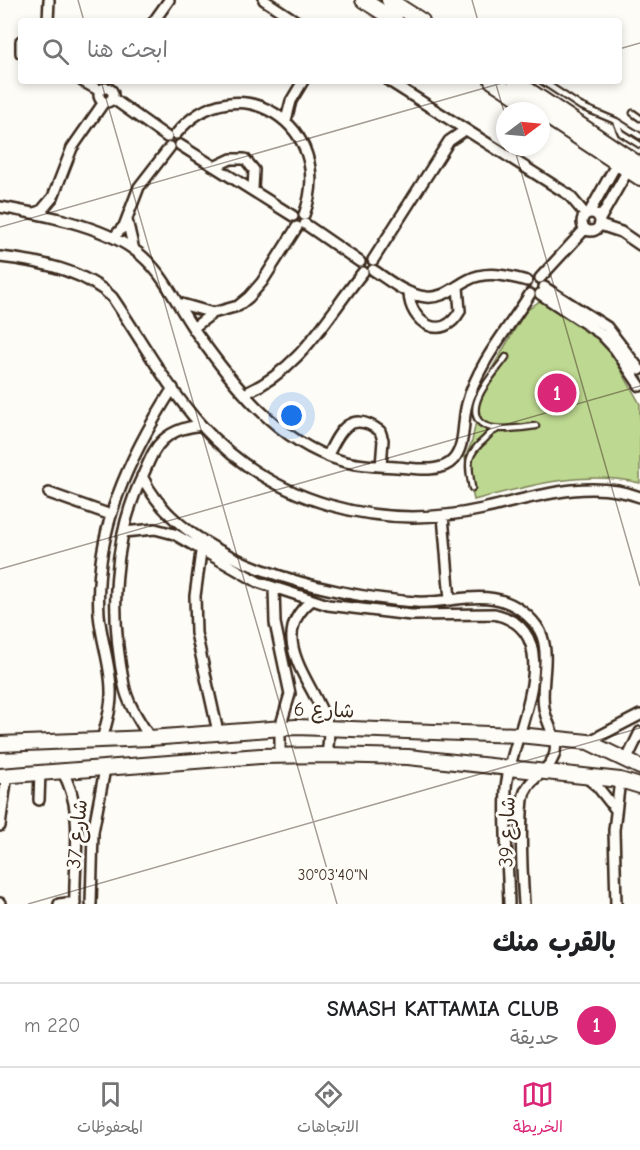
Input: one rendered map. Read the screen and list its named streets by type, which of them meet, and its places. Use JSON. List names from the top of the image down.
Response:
{
  "streets": {
    "street": ["شارع 6", "شارع 39", "شارع 37"]
  },
  "crossings": [
    ["شارع 6", "شارع 39"]
  ],
  "north": "right",
  "page": {
    "search": "ابحث هنا",
    "pins": "1",
    "heading": "بالقرب منك",
    "list": [
      {
        "mark": "1",
        "name": "SMASH KATTAMIA CLUB",
        "note": "حديقة",
        "value": "220 m"
      }
    ],
    "nav": ["الخريطة", "الاتجاهات", "المحفوظات"]
  },
  "coordinates": ["30°03'40\"N"]
}
